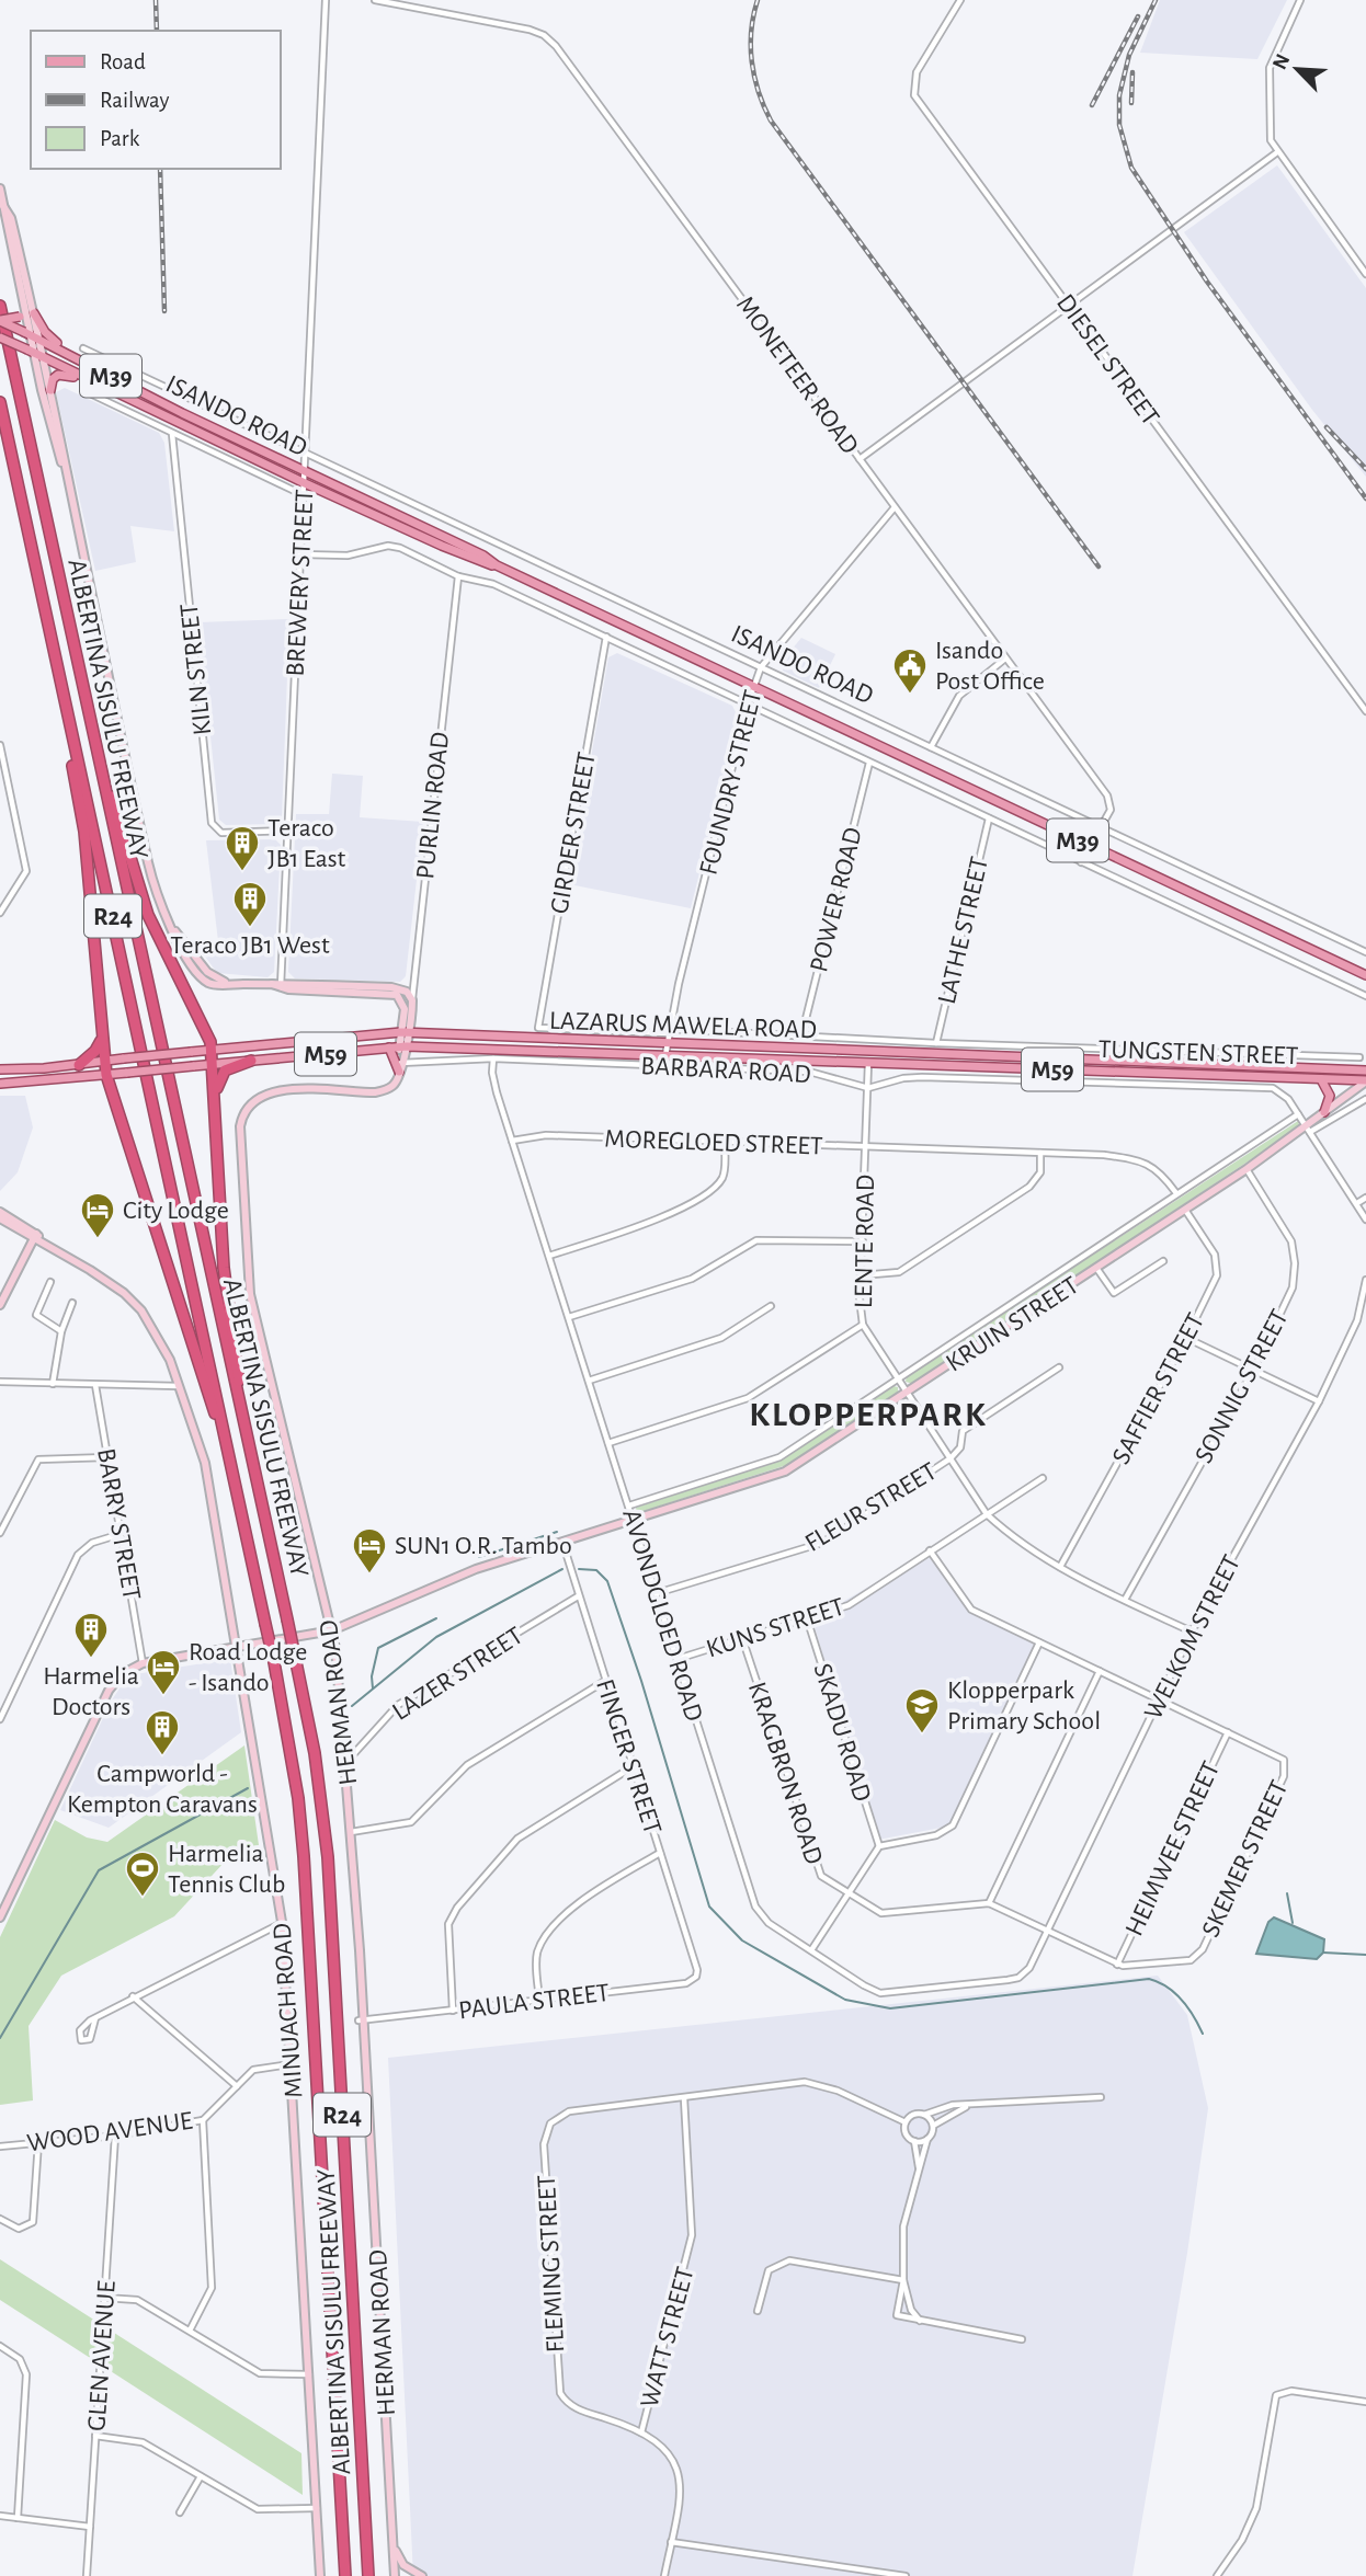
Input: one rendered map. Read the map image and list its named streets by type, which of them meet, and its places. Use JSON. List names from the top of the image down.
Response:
{
  "streets": {
    "highway": ["ALBERTINA SISULU FREEWAY", "R24"],
    "main road": [
      "M39",
      "ISANDO ROAD",
      "PURLIN ROAD",
      "LAZARUS MAWELA ROAD",
      "M59",
      "KRUIN STREET",
      "HERMAN ROAD",
      "MINUACH ROAD"
    ],
    "street": [
      "DIESEL STREET",
      "MONETEER ROAD",
      "BREWERY STREET",
      "KILN STREET",
      "FOUNDRY STREET",
      "GIRDER STREET",
      "POWER ROAD",
      "LATHE STREET",
      "TUNGSTEN STREET",
      "BARBARA ROAD",
      "MOREGLOED STREET",
      "LENTE ROAD",
      "SONNIG STREET",
      "SAFFIER STREET",
      "FLEUR STREET",
      "BARRY STREET",
      "AVONDGLOED ROAD",
      "KUNS STREET",
      "WELKOM STREET",
      "LAZER STREET",
      "SKADU ROAD",
      "FINGER STREET",
      "KRAGBRON ROAD",
      "HEIMWEE STREET",
      "SKEMER STREET",
      "PAULA STREET",
      "WOOD AVENUE",
      "FLEMING STREET",
      "WATT STREET",
      "GLEN AVENUE"
    ]
  },
  "crossings": [
    ["MONETEER ROAD", "ISANDO ROAD"],
    ["MONETEER ROAD", "FOUNDRY STREET"],
    ["ISANDO ROAD", "BREWERY STREET"],
    ["ISANDO ROAD", "FOUNDRY STREET"],
    ["BREWERY STREET", "KILN STREET"],
    ["FOUNDRY STREET", "LAZARUS MAWELA ROAD"],
    ["FOUNDRY STREET", "TUNGSTEN STREET"],
    ["PURLIN ROAD", "LAZARUS MAWELA ROAD"],
    ["GIRDER STREET", "TUNGSTEN STREET"],
    ["POWER ROAD", "TUNGSTEN STREET"],
    ["LATHE STREET", "TUNGSTEN STREET"],
    ["LAZARUS MAWELA ROAD", "LENTE ROAD"],
    ["LAZARUS MAWELA ROAD", "KRUIN STREET"],
    ["BARBARA ROAD", "LENTE ROAD"],
    ["BARBARA ROAD", "AVONDGLOED ROAD"],
    ["BARBARA ROAD", "HERMAN ROAD"],
    ["MOREGLOED STREET", "LENTE ROAD"],
    ["MOREGLOED STREET", "KRUIN STREET"],
    ["MOREGLOED STREET", "AVONDGLOED ROAD"],
    ["LENTE ROAD", "KRUIN STREET"],
    ["LENTE ROAD", "SONNIG STREET"],
    ["LENTE ROAD", "SAFFIER STREET"],
    ["LENTE ROAD", "FLEUR STREET"],
    ["LENTE ROAD", "KUNS STREET"],
    ["LENTE ROAD", "WELKOM STREET"],
    ["KRUIN STREET", "SONNIG STREET"],
    ["KRUIN STREET", "SAFFIER STREET"],
    ["KRUIN STREET", "BARRY STREET"],
    ["KRUIN STREET", "AVONDGLOED ROAD"],
    ["KRUIN STREET", "HERMAN ROAD"],
    ["KRUIN STREET", "FINGER STREET"],
    ["KRUIN STREET", "MINUACH ROAD"],
    ["FLEUR STREET", "AVONDGLOED ROAD"],
    ["AVONDGLOED ROAD", "KUNS STREET"],
    ["AVONDGLOED ROAD", "WELKOM STREET"],
    ["KUNS STREET", "SKADU ROAD"],
    ["KUNS STREET", "KRAGBRON ROAD"],
    ["LAZER STREET", "HERMAN ROAD"],
    ["LAZER STREET", "FINGER STREET"],
    ["HERMAN ROAD", "PAULA STREET"],
    ["FINGER STREET", "PAULA STREET"],
    ["HEIMWEE STREET", "SKEMER STREET"],
    ["MINUACH ROAD", "WOOD AVENUE"],
    ["WOOD AVENUE", "GLEN AVENUE"],
    ["FLEMING STREET", "WATT STREET"]
  ],
  "districts": ["KLOPPERPARK"],
  "places": {
    "public building": ["Isando Post Office"],
    "building": [
      "Teraco JB1 East",
      "Teraco JB1 West",
      "Harmelia Doctors",
      "Campworld - Kempton Caravans"
    ],
    "hotel": ["City Lodge", "SUN1 O.R. Tambo", "Road Lodge - Isando"],
    "school or university": ["Klopperpark Primary School"],
    "sports": ["Harmelia Tennis Club"]
  },
  "legend": ["Road", "Railway", "Park"],
  "north": "top left"
}
